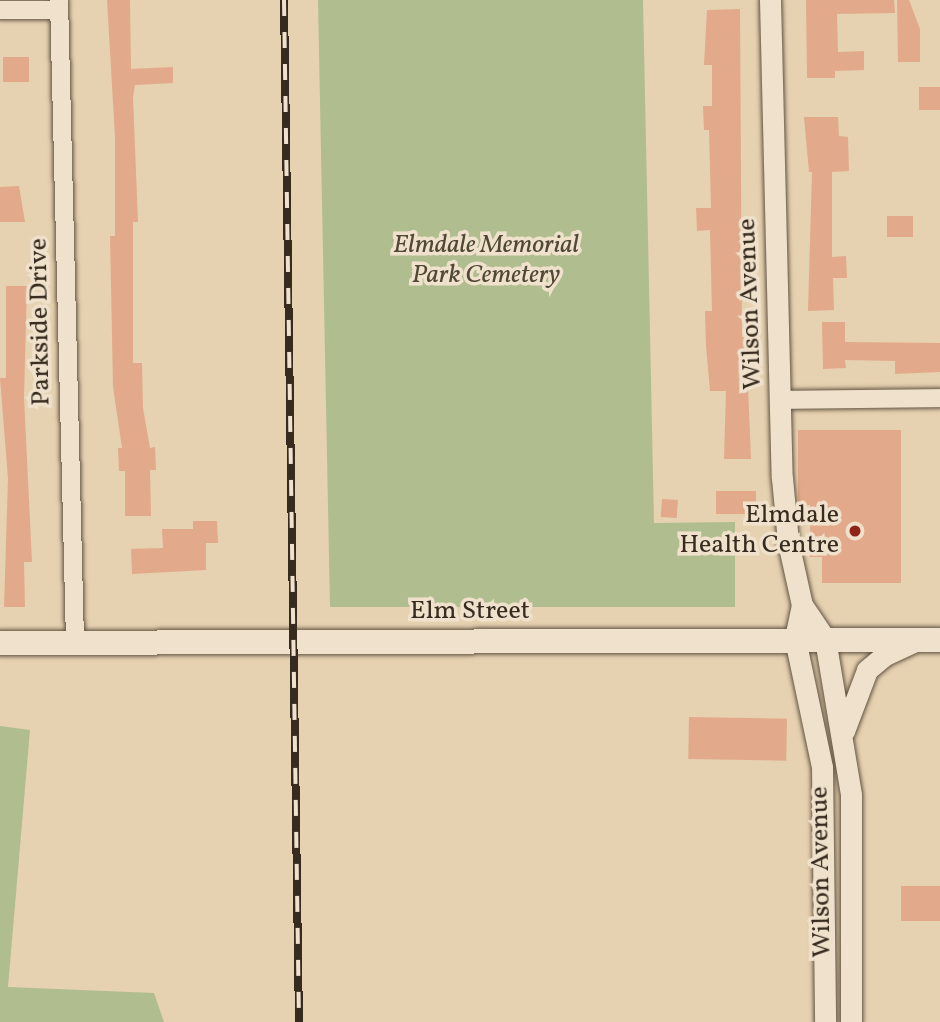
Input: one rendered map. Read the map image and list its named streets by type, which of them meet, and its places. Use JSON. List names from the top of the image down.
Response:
{
  "streets": {
    "main road": ["Elm Street"],
    "street": ["Wilson Avenue", "Parkside Drive"]
  },
  "crossings": [
    ["Wilson Avenue", "Elm Street"],
    ["Parkside Drive", "Elm Street"]
  ],
  "parks": ["Elmdale Memorial Park Cemetery"],
  "places": ["Elmdale Health Centre"]
}
